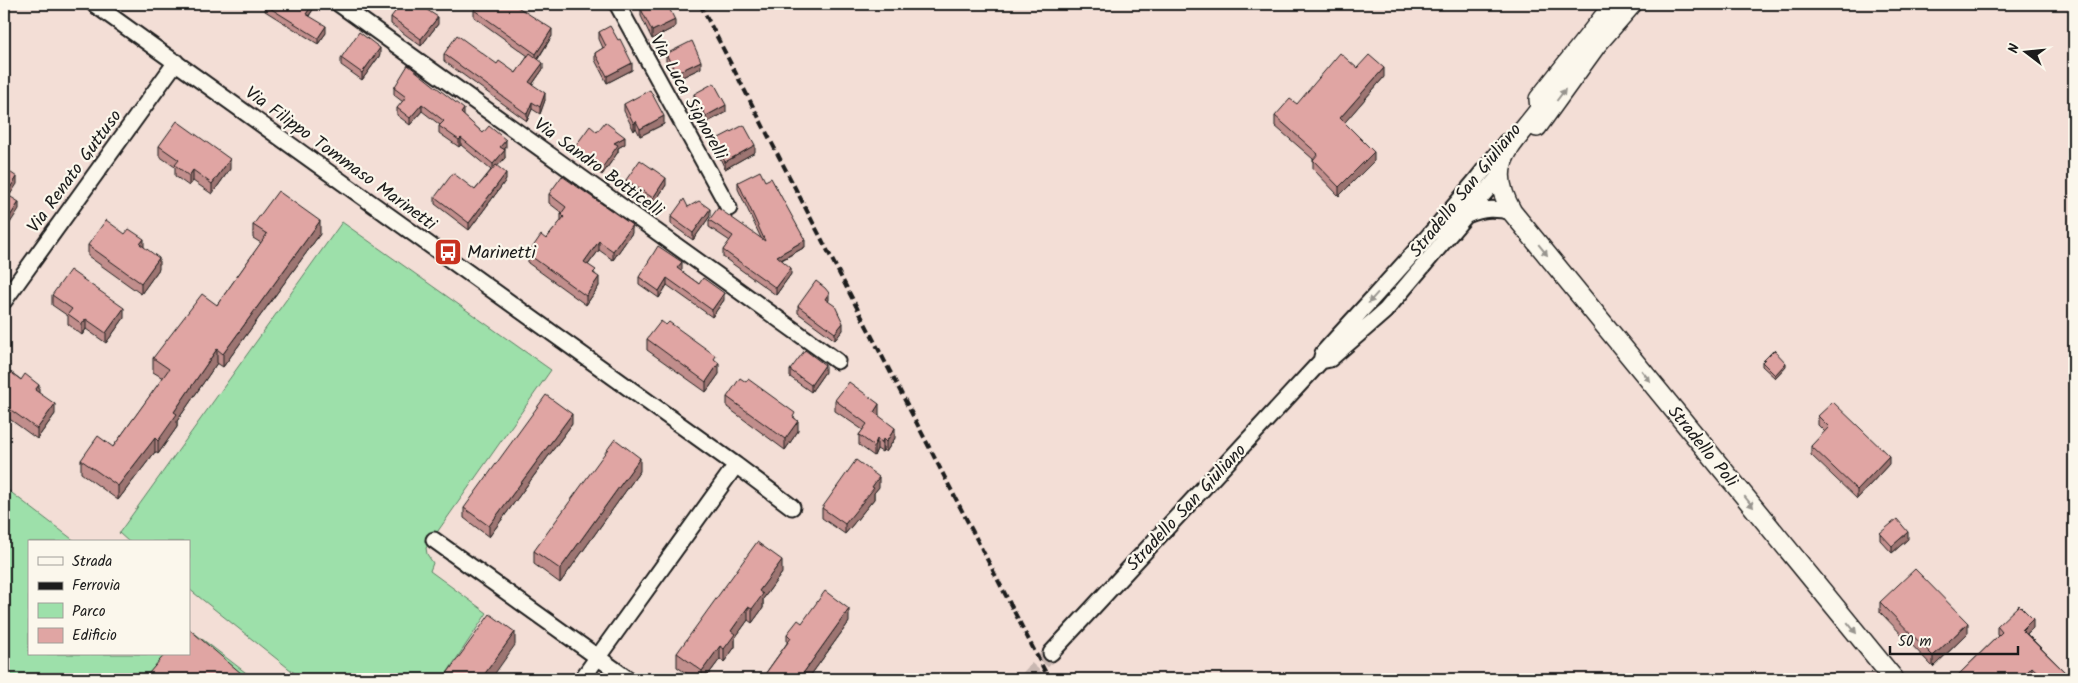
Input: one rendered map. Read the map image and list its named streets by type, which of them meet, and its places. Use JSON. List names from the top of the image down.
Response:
{
  "streets": {
    "street": [
      "Via Luca Signorelli",
      "Via Filippo Tommaso Marinetti",
      "Via Sandro Botticelli",
      "Via Renato Guttuso",
      "Stradello San Giuliano",
      "Stradello Poli"
    ]
  },
  "crossings": [
    ["Via Filippo Tommaso Marinetti", "Via Renato Guttuso"],
    ["Stradello San Giuliano", "Stradello Poli"]
  ],
  "one_way": ["Stradello Poli"],
  "places": {
    "bus stop": ["Marinetti"]
  },
  "legend": [
    "Strada",
    "Ferrovia",
    "Parco",
    "Edificio"
  ],
  "scale_bar": "50 m",
  "north": "left"
}
